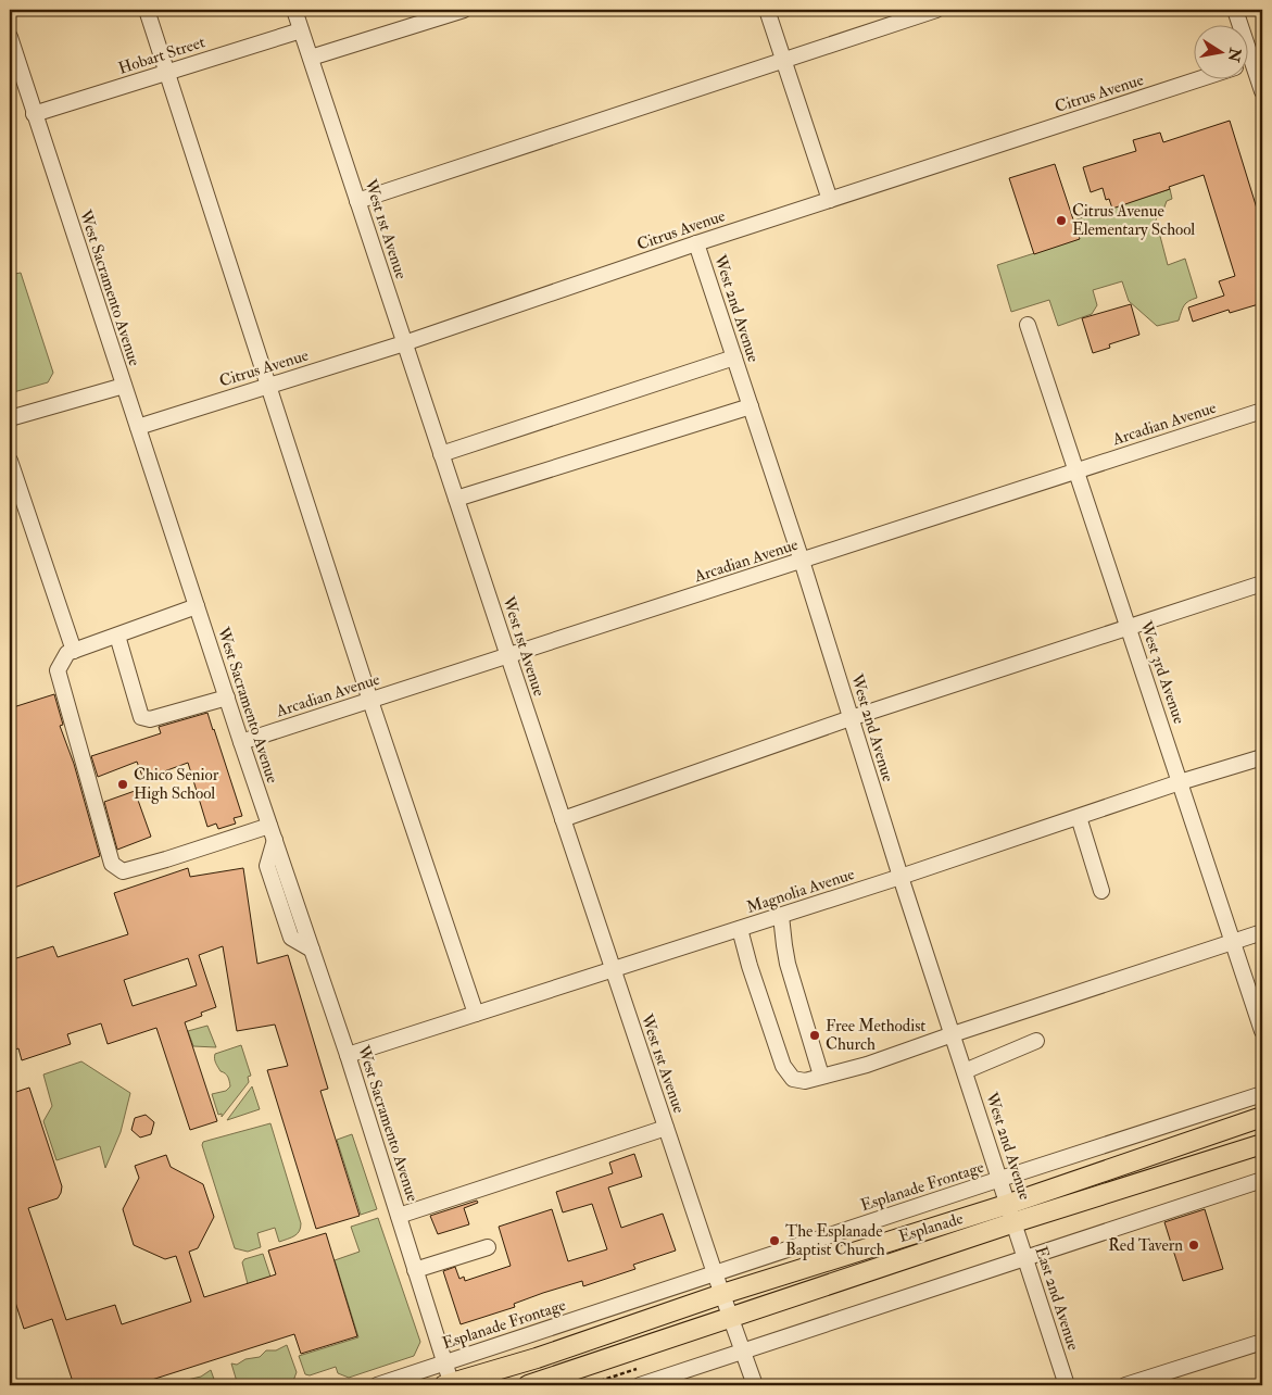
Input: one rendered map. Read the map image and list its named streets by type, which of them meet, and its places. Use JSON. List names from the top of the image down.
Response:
{
  "streets": {
    "main road": ["Esplanade"],
    "street": [
      "Hobart Street",
      "Citrus Avenue",
      "West 1st Avenue",
      "West Sacramento Avenue",
      "West 2nd Avenue",
      "Arcadian Avenue",
      "West 3rd Avenue",
      "Magnolia Avenue",
      "Esplanade Frontage",
      "East 2nd Avenue"
    ]
  },
  "crossings": [
    ["Hobart Street", "West 1st Avenue"],
    ["Hobart Street", "West Sacramento Avenue"],
    ["Citrus Avenue", "West 1st Avenue"],
    ["Citrus Avenue", "West Sacramento Avenue"],
    ["Citrus Avenue", "West 2nd Avenue"],
    ["West 1st Avenue", "Arcadian Avenue"],
    ["West 1st Avenue", "Magnolia Avenue"],
    ["West 1st Avenue", "Esplanade Frontage"],
    ["West 1st Avenue", "Esplanade"],
    ["West Sacramento Avenue", "Arcadian Avenue"],
    ["West Sacramento Avenue", "Magnolia Avenue"],
    ["West Sacramento Avenue", "Esplanade Frontage"],
    ["West Sacramento Avenue", "Esplanade"],
    ["West 2nd Avenue", "Arcadian Avenue"],
    ["West 2nd Avenue", "Magnolia Avenue"],
    ["West 2nd Avenue", "Esplanade Frontage"],
    ["West 2nd Avenue", "Esplanade"],
    ["West 2nd Avenue", "East 2nd Avenue"],
    ["Arcadian Avenue", "West 3rd Avenue"],
    ["West 3rd Avenue", "Magnolia Avenue"],
    ["Esplanade", "East 2nd Avenue"]
  ],
  "places": [
    "Citrus Avenue Elementary School",
    "Chico Senior High School",
    "Free Methodist Church",
    "The Esplanade Baptist Church",
    "Red Tavern"
  ],
  "north": "right"
}
